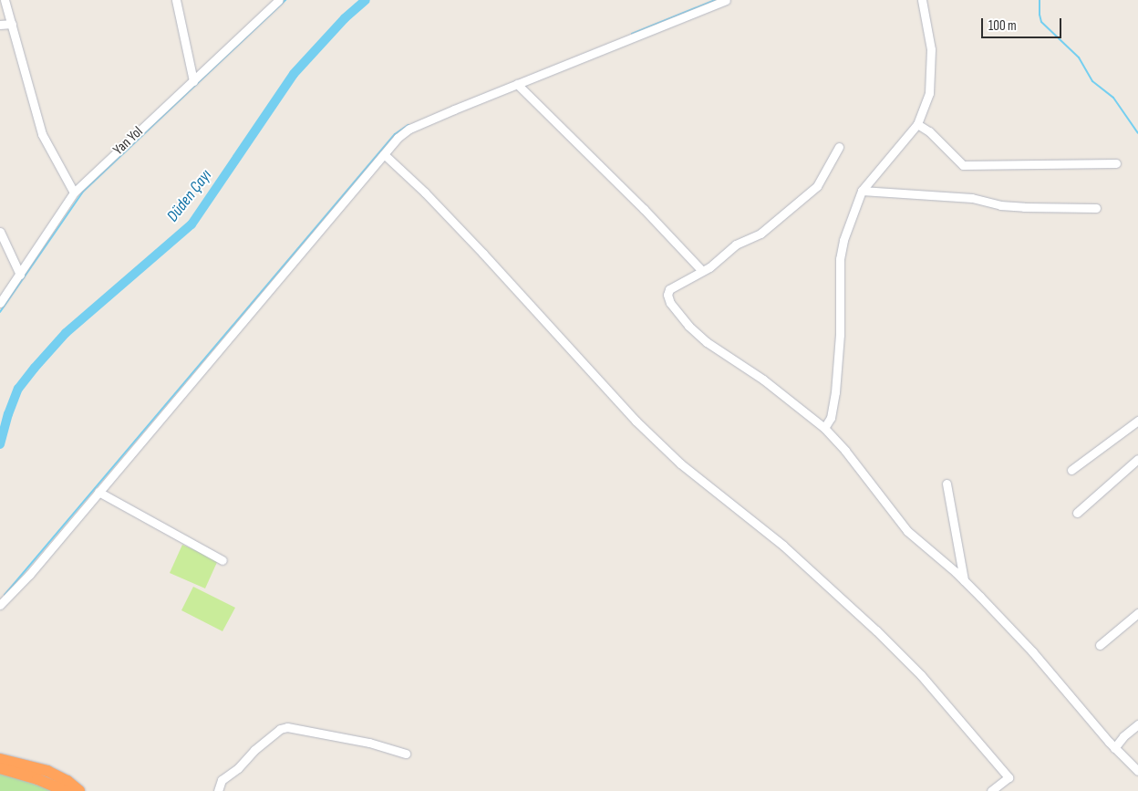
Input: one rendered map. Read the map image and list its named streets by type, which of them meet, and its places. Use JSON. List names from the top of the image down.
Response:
{
  "streets": {
    "street": ["Yan Yol"]
  },
  "water": ["Düden Çayı"],
  "scale_bar": "100 m"
}
